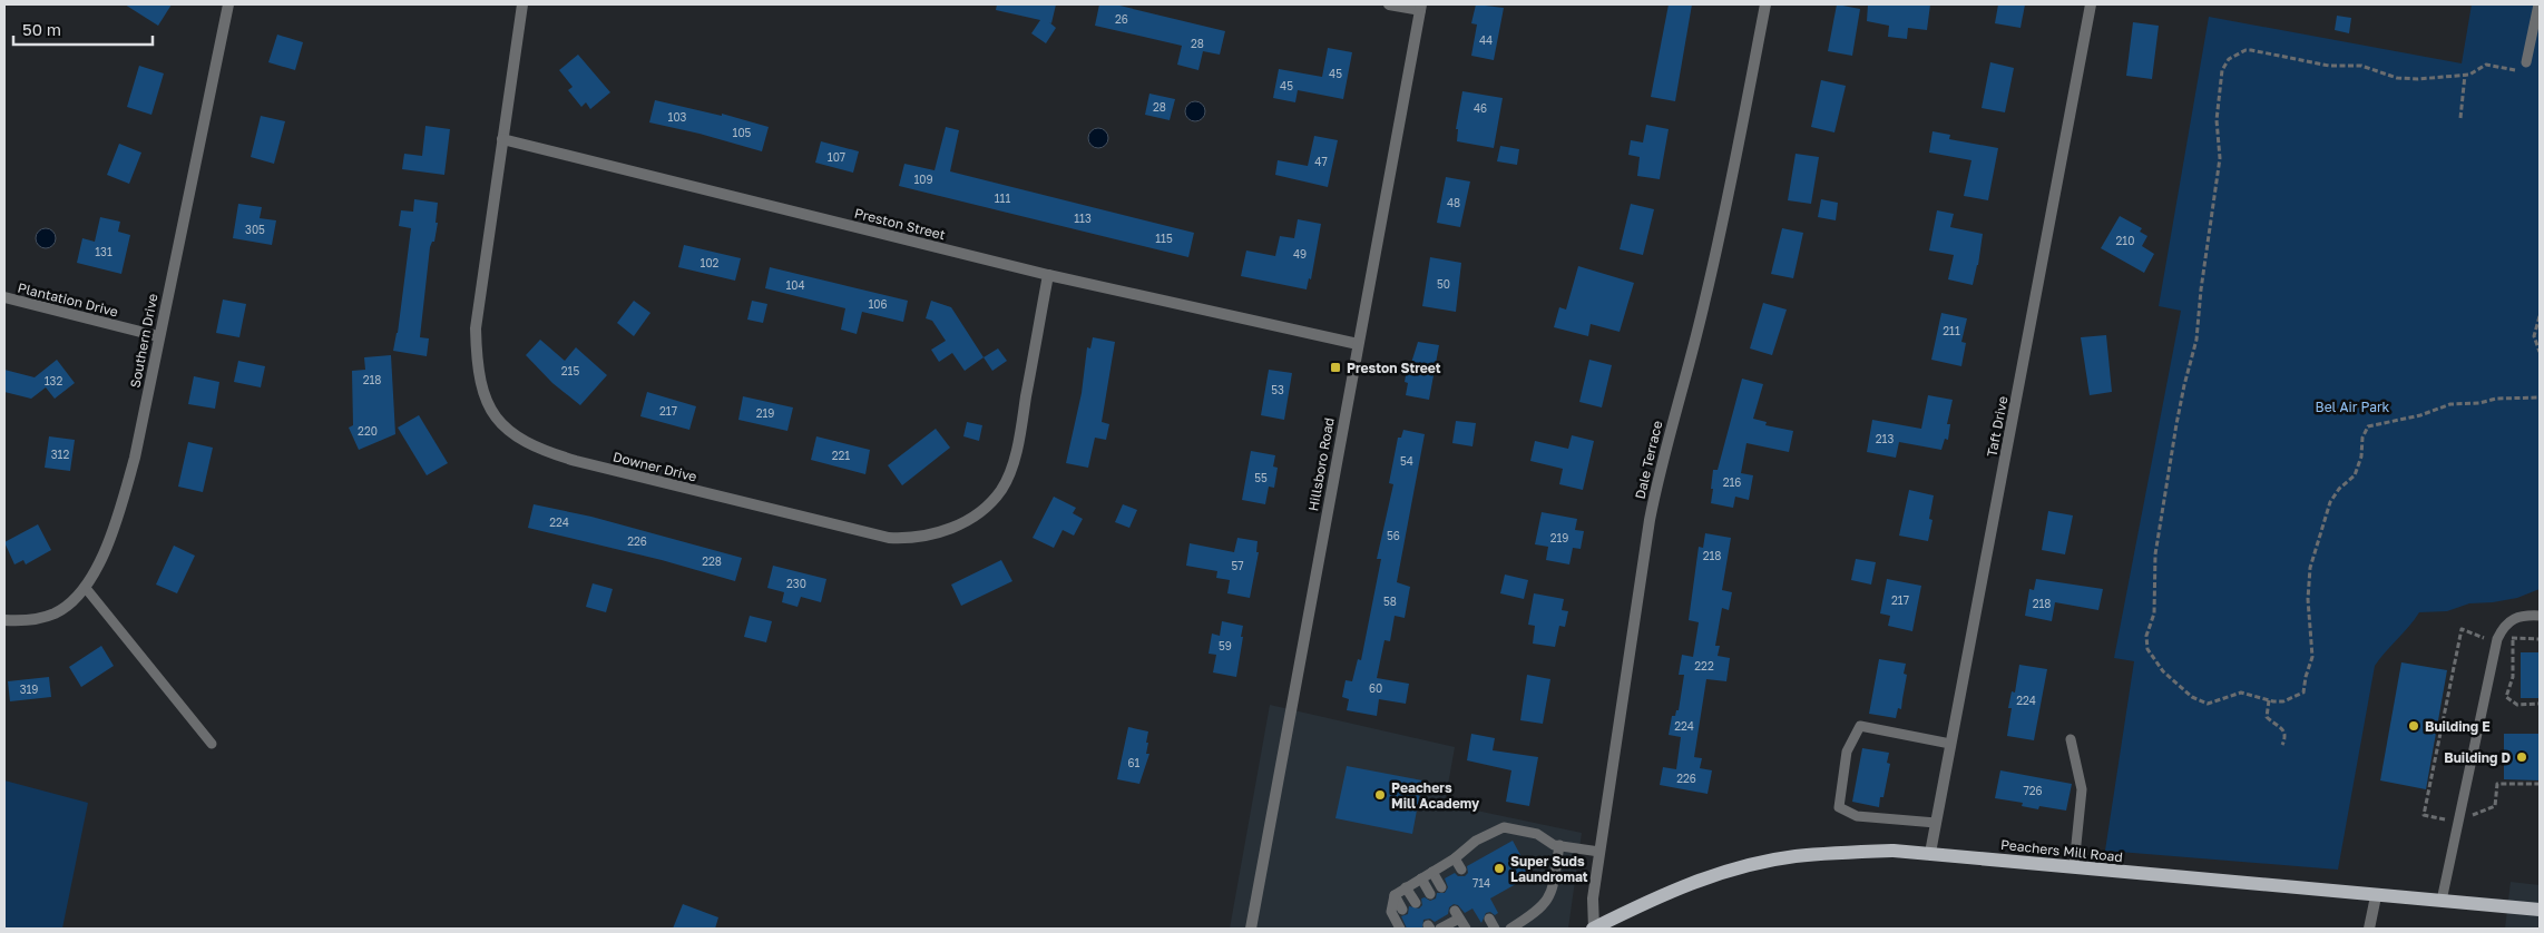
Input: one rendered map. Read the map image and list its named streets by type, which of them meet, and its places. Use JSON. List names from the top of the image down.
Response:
{
  "streets": {
    "main road": ["Peachers Mill Road"],
    "street": [
      "Preston Street",
      "Plantation Drive",
      "Southern Drive",
      "Taft Drive",
      "Dale Terrace",
      "Hillsboro Road",
      "Downer Drive"
    ]
  },
  "crossings": [
    ["Preston Street", "Hillsboro Road"],
    ["Preston Street", "Downer Drive"],
    ["Plantation Drive", "Southern Drive"],
    ["Taft Drive", "Peachers Mill Road"],
    ["Dale Terrace", "Peachers Mill Road"]
  ],
  "parks": ["Bel Air Park"],
  "places": {
    "transit": ["Preston Street"],
    "other": [
      "Building E",
      "Building D",
      "Peachers Mill Academy",
      "Super Suds Laundromat"
    ]
  },
  "house_numbers": [
    "26",
    "44",
    "28",
    "45",
    "45",
    "28",
    "46",
    "103",
    "105",
    "107",
    "47",
    "109",
    "111",
    "48",
    "113",
    "305",
    "115",
    "210",
    "131",
    "49",
    "102",
    "50",
    "104",
    "106",
    "211",
    "215",
    "218",
    "132",
    "53",
    "217",
    "219",
    "220",
    "213",
    "312",
    "221",
    "54",
    "55",
    "216",
    "224",
    "56",
    "219",
    "226",
    "218",
    "228",
    "57",
    "230",
    "217",
    "58",
    "218",
    "59",
    "222",
    "60",
    "319",
    "224",
    "224",
    "61",
    "226",
    "726",
    "714"
  ],
  "scale_bar": "50 m"
}
